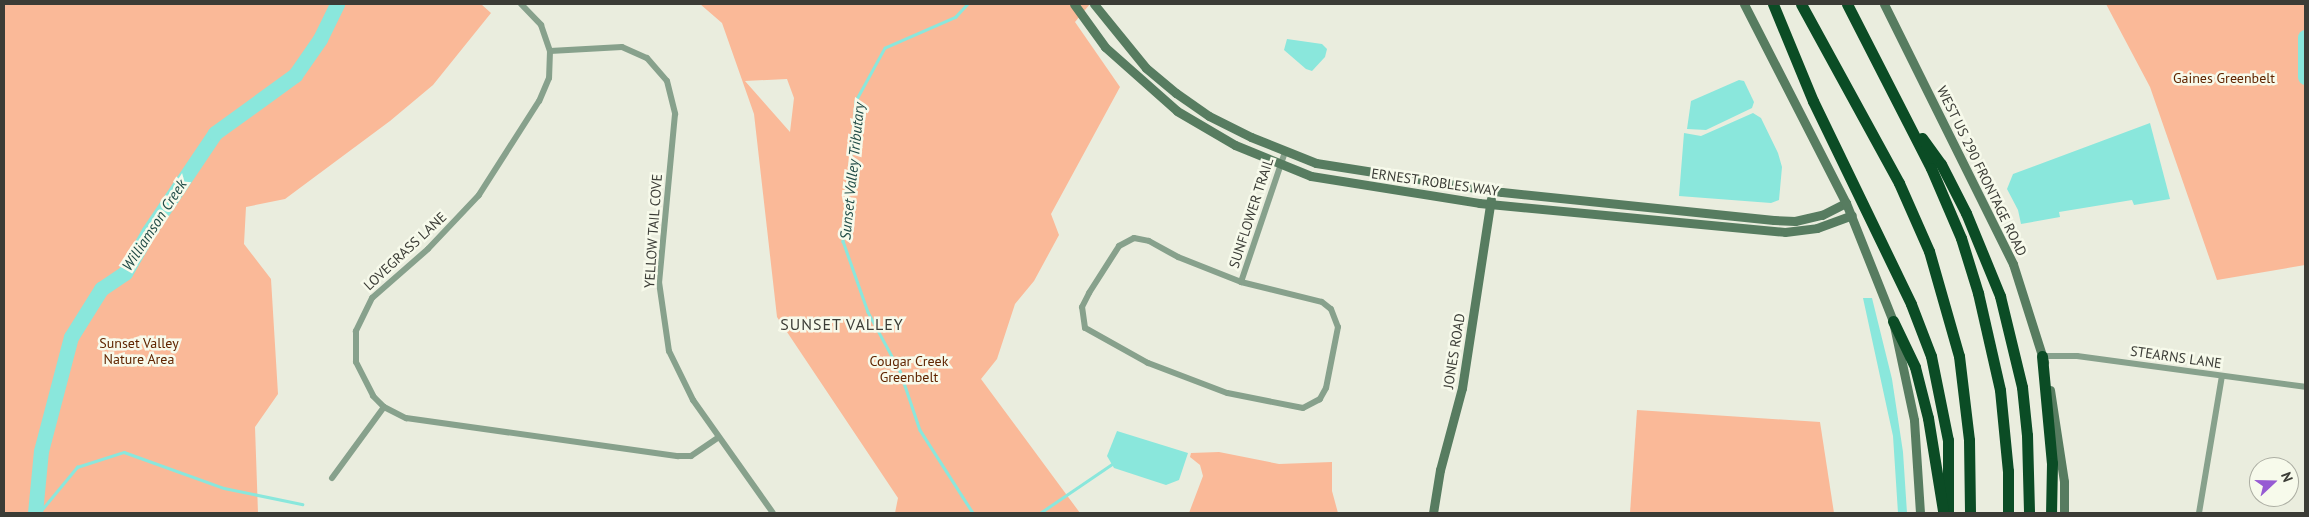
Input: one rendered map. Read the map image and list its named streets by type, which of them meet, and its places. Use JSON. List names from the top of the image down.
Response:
{
  "streets": {
    "street": [
      "WEST US 290 FRONTAGE ROAD",
      "ERNEST ROBLES WAY",
      "SUNFLOWER TRAIL",
      "YELLOW TAIL COVE",
      "LOVEGRASS LANE",
      "JONES ROAD",
      "STEARNS LANE"
    ]
  },
  "crossings": [
    ["WEST US 290 FRONTAGE ROAD", "STEARNS LANE"],
    ["ERNEST ROBLES WAY", "SUNFLOWER TRAIL"],
    ["ERNEST ROBLES WAY", "JONES ROAD"],
    ["YELLOW TAIL COVE", "LOVEGRASS LANE"]
  ],
  "districts": ["SUNSET VALLEY"],
  "water": ["Sunset Valley Tributary", "Williamson Creek"],
  "parks": ["Gaines Greenbelt", "Sunset Valley Nature Area", "Cougar Creek Greenbelt"],
  "north": "right"
}
